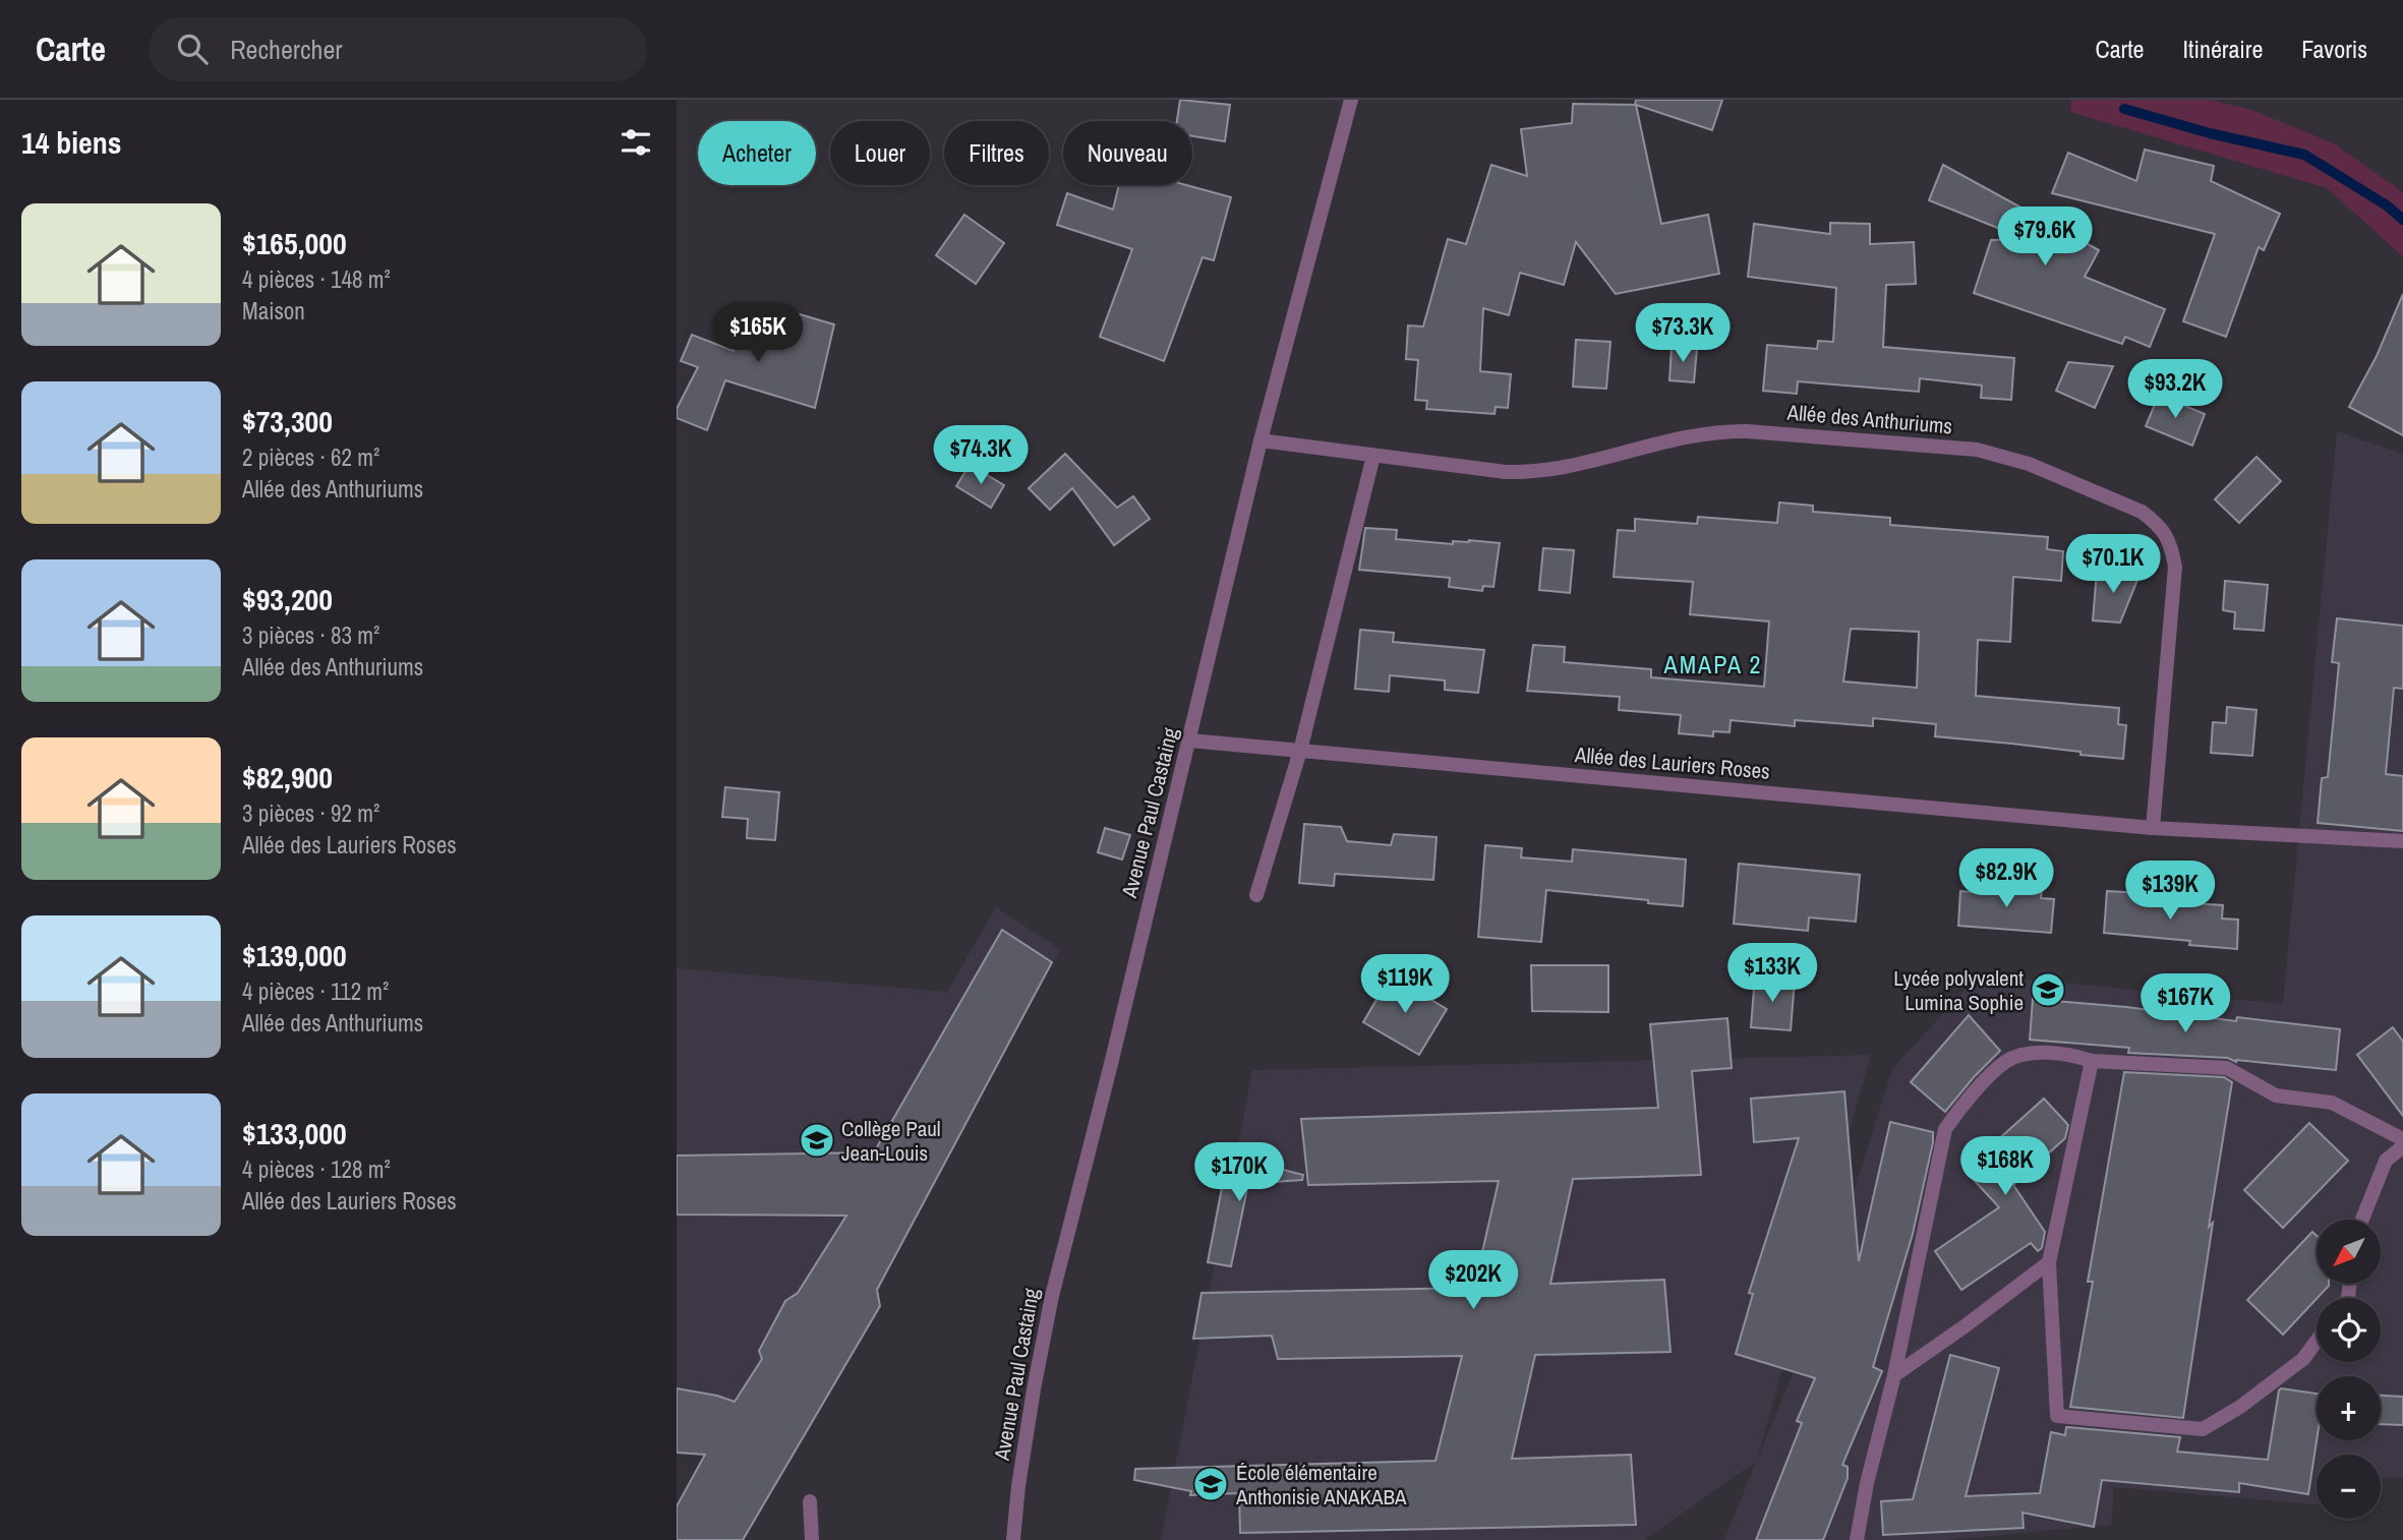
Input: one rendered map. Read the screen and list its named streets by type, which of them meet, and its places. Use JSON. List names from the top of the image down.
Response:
{
  "streets": {
    "street": ["Allée des Anthuriums", "Allée des Lauriers Roses", "Avenue Paul Castaing"]
  },
  "crossings": [
    ["Allée des Anthuriums", "Allée des Lauriers Roses"],
    ["Allée des Anthuriums", "Avenue Paul Castaing"],
    ["Allée des Lauriers Roses", "Avenue Paul Castaing"]
  ],
  "districts": ["AMAPA 2"],
  "places": {
    "school or university": ["Lycée polyvalent Lumina Sophie", "Collège Paul Jean-Louis", "École élémentaire Anthonisie ANAKABA"]
  },
  "north": "bottom left",
  "page": {
    "header": "Carte",
    "search": "Rechercher",
    "nav": ["Carte", "Itinéraire", "Favoris"],
    "heading": "14 biens",
    "chip": [
      "Acheter",
      "Louer",
      "Filtres",
      "Nouveau"
    ],
    "list": [
      {
        "name": "$165,000",
        "note": "4 pièces · 148 m² · Maison"
      },
      {
        "name": "$73,300",
        "note": "2 pièces · 62 m² · Allée des Anthuriums"
      },
      {
        "name": "$93,200",
        "note": "3 pièces · 83 m² · Allée des Anthuriums"
      },
      {
        "name": "$82,900",
        "note": "3 pièces · 92 m² · Allée des Lauriers Roses"
      },
      {
        "name": "$139,000",
        "note": "4 pièces · 112 m² · Allée des Anthuriums"
      },
      {
        "name": "$133,000",
        "note": "4 pièces · 128 m² · Allée des Lauriers Roses"
      }
    ],
    "price": [
      "$79.6K",
      "$165K",
      "$73.3K",
      "$93.2K",
      "$74.3K",
      "$70.1K",
      "$82.9K",
      "$139K",
      "$133K",
      "$119K",
      "$167K",
      "$168K",
      "$170K",
      "$202K"
    ],
    "map_buttons": ["+", "−"]
  }
}
